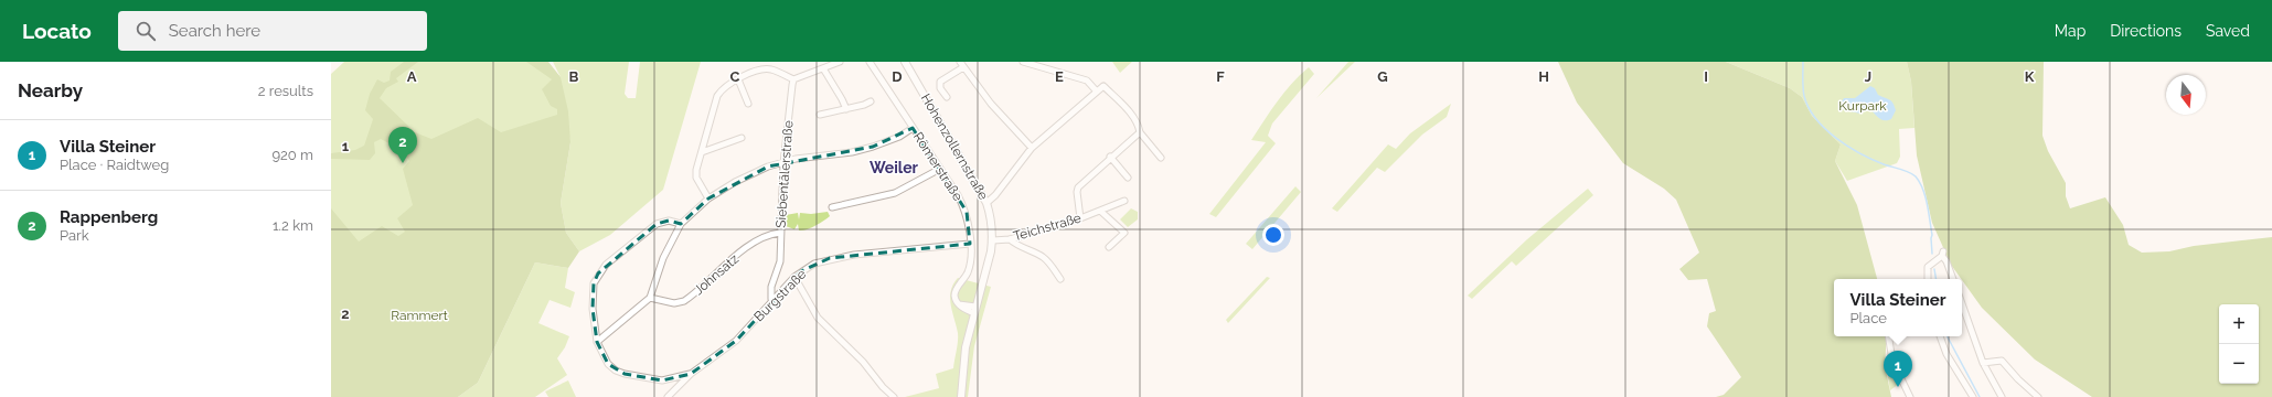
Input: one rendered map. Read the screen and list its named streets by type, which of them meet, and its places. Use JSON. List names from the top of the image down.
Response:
{
  "streets": {
    "main road": ["Hohenzollernstraße"],
    "street": [
      "Römerstraße",
      "Siebentälerstraße",
      "Teichstraße",
      "Johnsatz",
      "Burgstraße"
    ]
  },
  "crossings": [
    ["Hohenzollernstraße", "Römerstraße"],
    ["Hohenzollernstraße", "Teichstraße"],
    ["Römerstraße", "Burgstraße"],
    ["Siebentälerstraße", "Johnsatz"],
    ["Siebentälerstraße", "Burgstraße"]
  ],
  "districts": ["Weiler"],
  "parks": ["Kurpark", "Rammert"],
  "north": "bottom",
  "page": {
    "header": "Locato",
    "search": "Search here",
    "nav": ["Map", "Directions", "Saved"],
    "heading": ["Nearby", "2 results"],
    "list": [
      {
        "mark": "1",
        "name": "Villa Steiner",
        "note": "Place · Raidtweg",
        "value": "920 m"
      },
      {
        "mark": "2",
        "name": "Rappenberg",
        "note": "Park",
        "value": "1.2 km"
      }
    ],
    "pins": ["2", "1"],
    "popup": ["Villa Steiner", "Place"],
    "map_buttons": ["+", "−"]
  },
  "grid": {
    "columns": [
      "A",
      "B",
      "C",
      "D",
      "E",
      "F",
      "G",
      "H",
      "I",
      "J",
      "K"
    ],
    "rows": ["1", "2"]
  }
}
